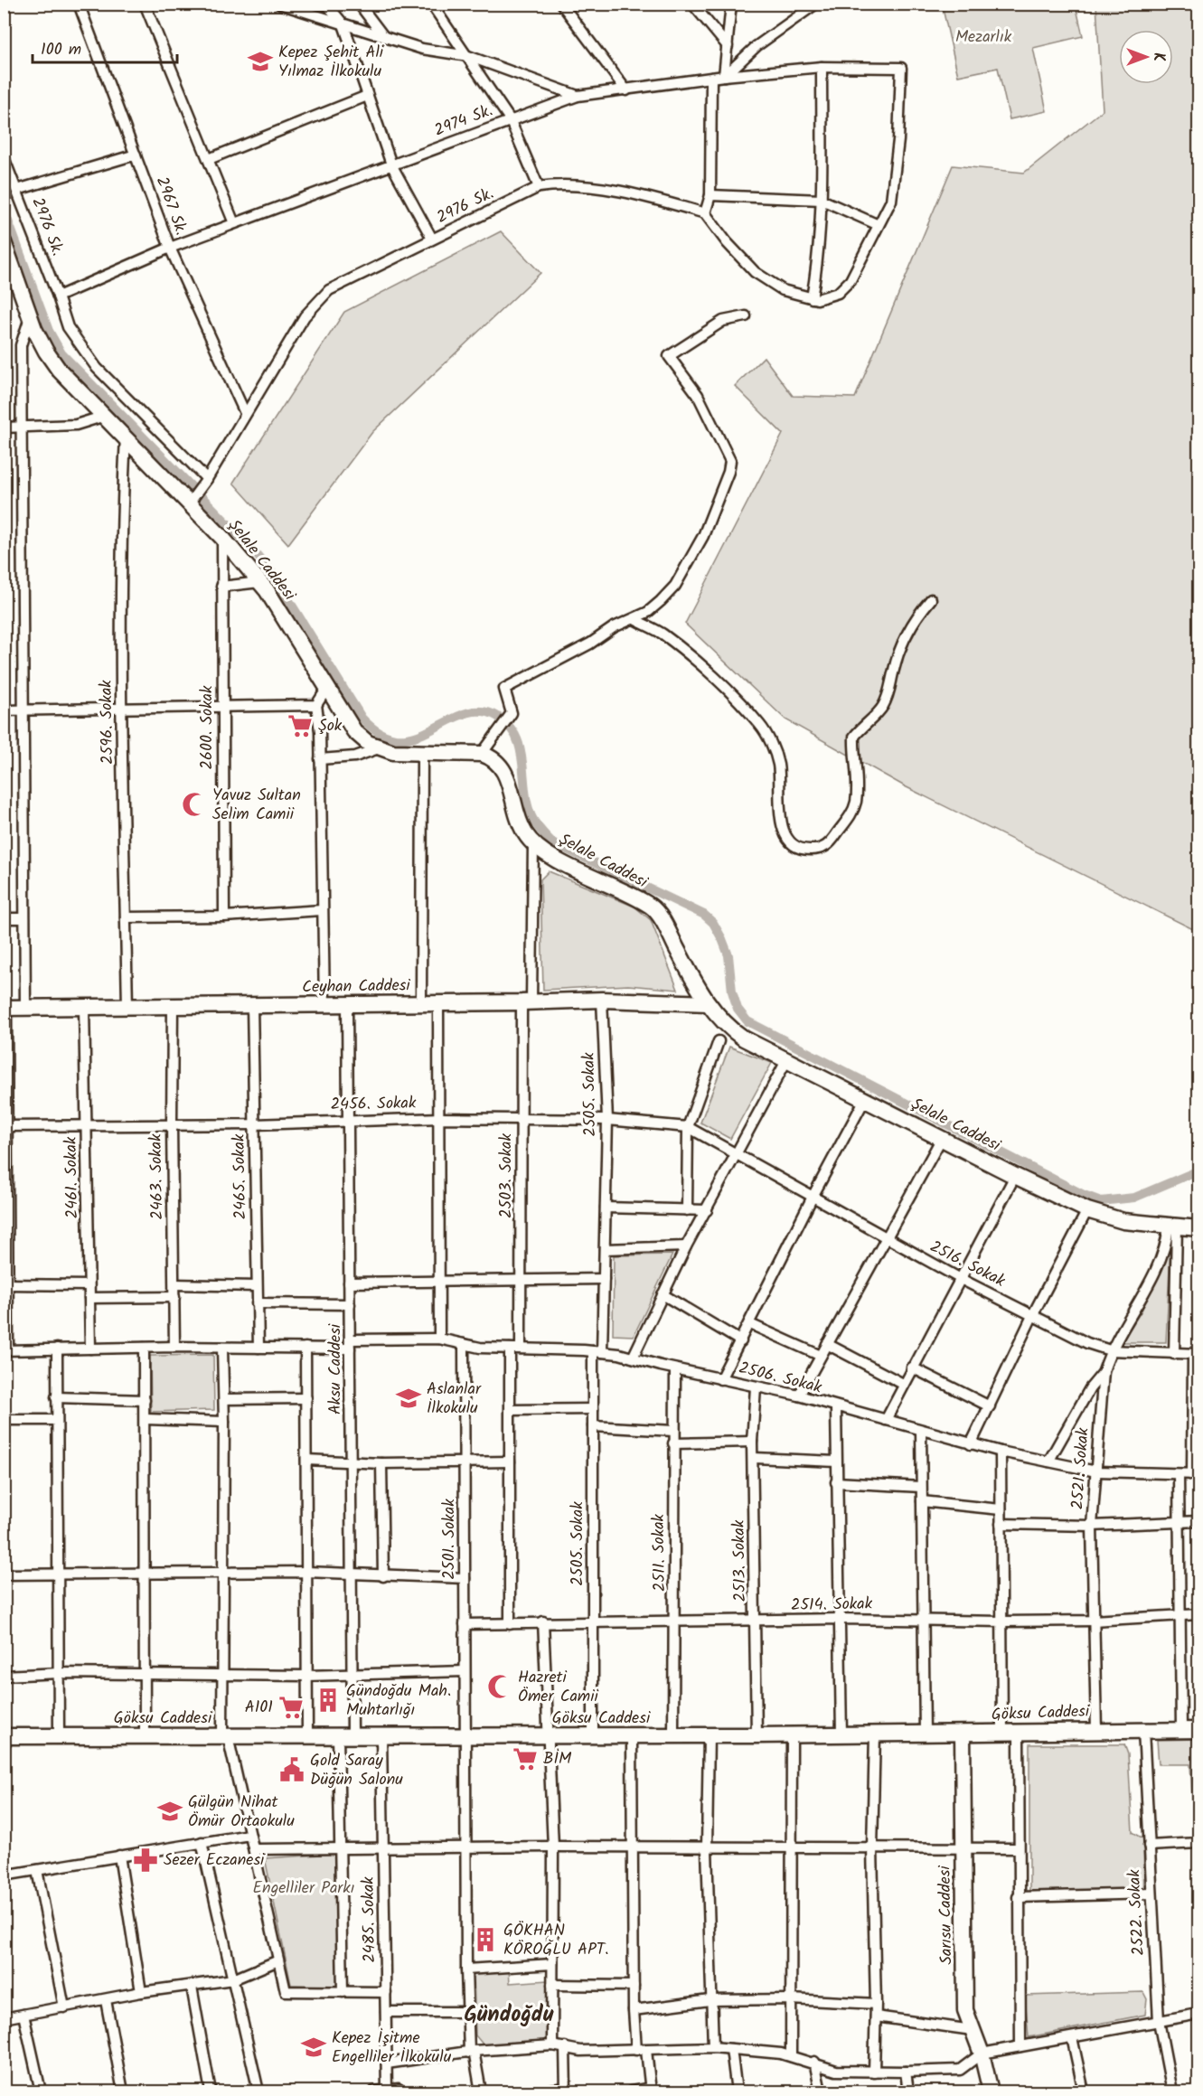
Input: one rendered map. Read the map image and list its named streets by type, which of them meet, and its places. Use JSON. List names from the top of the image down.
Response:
{
  "streets": {
    "street": [
      "2974 Sk.",
      "2967 Sk.",
      "2976 Sk.",
      "Şelale Caddesi",
      "2596. Sokak",
      "2600. Sokak",
      "Ceyhan Caddesi",
      "2505. Sokak",
      "2456. Sokak",
      "2503. Sokak",
      "2463. Sokak",
      "2465. Sokak",
      "2461. Sokak",
      "2516. Sokak",
      "Aksu Caddesi",
      "2506. Sokak",
      "2521. Sokak",
      "2501. Sokak",
      "2511. Sokak",
      "2513. Sokak",
      "2514. Sokak",
      "Göksu Caddesi",
      "2522. Sokak",
      "Sarısu Caddesi",
      "2485. Sokak"
    ]
  },
  "crossings": [
    ["2974 Sk.", "2967 Sk."],
    ["2974 Sk.", "2976 Sk."],
    ["2967 Sk.", "2976 Sk."],
    ["2976 Sk.", "Şelale Caddesi"],
    ["Şelale Caddesi", "2596. Sokak"],
    ["Şelale Caddesi", "2600. Sokak"],
    ["Şelale Caddesi", "Ceyhan Caddesi"],
    ["Şelale Caddesi", "2503. Sokak"],
    ["Şelale Caddesi", "2521. Sokak"],
    ["2596. Sokak", "Ceyhan Caddesi"],
    ["Ceyhan Caddesi", "2505. Sokak"],
    ["Ceyhan Caddesi", "2503. Sokak"],
    ["Ceyhan Caddesi", "2463. Sokak"],
    ["Ceyhan Caddesi", "2465. Sokak"],
    ["Ceyhan Caddesi", "2461. Sokak"],
    ["Ceyhan Caddesi", "Aksu Caddesi"],
    ["2505. Sokak", "2456. Sokak"],
    ["2505. Sokak", "2506. Sokak"],
    ["2505. Sokak", "2514. Sokak"],
    ["2505. Sokak", "Göksu Caddesi"],
    ["2456. Sokak", "2503. Sokak"],
    ["2456. Sokak", "2463. Sokak"],
    ["2456. Sokak", "2465. Sokak"],
    ["2456. Sokak", "2461. Sokak"],
    ["2456. Sokak", "2516. Sokak"],
    ["2456. Sokak", "Aksu Caddesi"],
    ["2503. Sokak", "2506. Sokak"],
    ["2463. Sokak", "2506. Sokak"],
    ["2465. Sokak", "2506. Sokak"],
    ["2461. Sokak", "2506. Sokak"],
    ["2516. Sokak", "2521. Sokak"],
    ["Aksu Caddesi", "2506. Sokak"],
    ["Aksu Caddesi", "Göksu Caddesi"],
    ["2506. Sokak", "2521. Sokak"],
    ["2506. Sokak", "2501. Sokak"],
    ["2506. Sokak", "2511. Sokak"],
    ["2506. Sokak", "2513. Sokak"],
    ["2521. Sokak", "2514. Sokak"],
    ["2521. Sokak", "Göksu Caddesi"],
    ["2501. Sokak", "2514. Sokak"],
    ["2501. Sokak", "Göksu Caddesi"],
    ["2511. Sokak", "2514. Sokak"],
    ["2511. Sokak", "Göksu Caddesi"],
    ["2513. Sokak", "2514. Sokak"],
    ["2513. Sokak", "Göksu Caddesi"],
    ["Göksu Caddesi", "2522. Sokak"],
    ["Göksu Caddesi", "Sarısu Caddesi"],
    ["Göksu Caddesi", "2485. Sokak"]
  ],
  "districts": ["Gündoğdu"],
  "parks": ["Mezarlık", "Engelliler Parkı"],
  "places": {
    "school or university": [
      "Kepez Şehit Ali Yılmaz İlkokulu",
      "Aslanlar İlkokulu",
      "Gülgün Nihat Ömür Ortaokulu",
      "Kepez İşitme Engelliler İlkokulu"
    ],
    "supermarket": ["Şok", "A101", "BİM"],
    "mosque": ["Yavuz Sultan Selim Camii", "Hazreti Ömer Camii"],
    "building": ["Gündoğdu Mah. Muhtarlığı", "GÖKHAN KÖROĞLU APT."],
    "public building": ["Gold Saray Düğün Salonu"],
    "pharmacy": ["Sezer Eczanesi"]
  },
  "scale_bar": "100 m",
  "north": "right"
}
